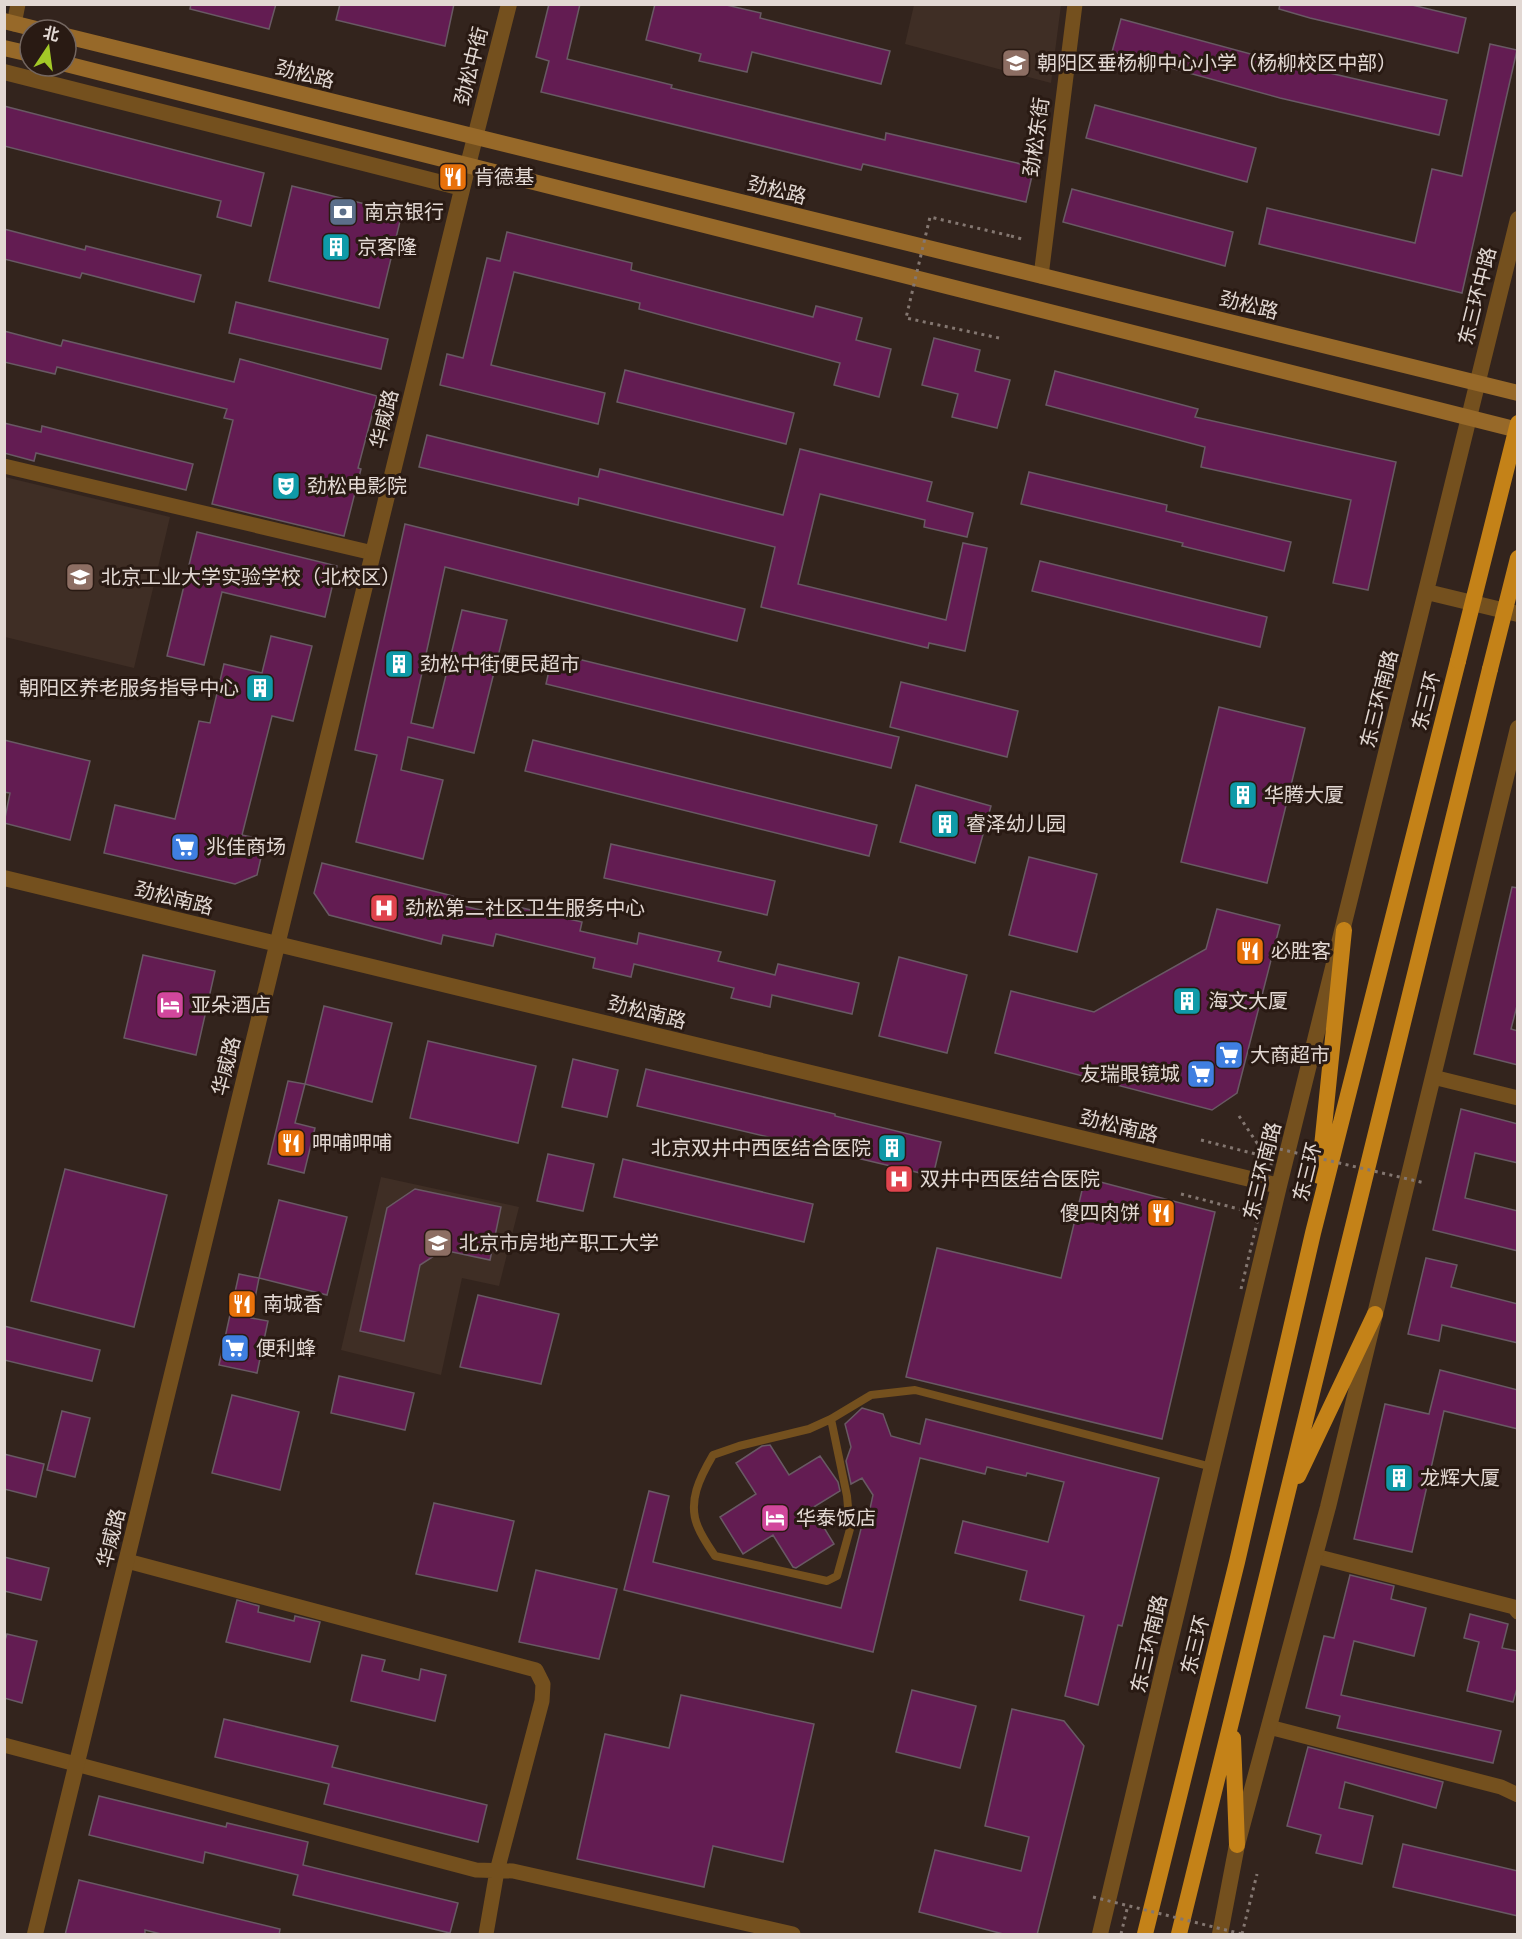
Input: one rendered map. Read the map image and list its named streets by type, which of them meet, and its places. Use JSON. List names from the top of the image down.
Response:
{
  "streets": {
    "highway": ["东三环"],
    "main road": ["劲松路"],
    "street": [
      "劲松中街",
      "劲松东街",
      "东三环中路",
      "华威路",
      "东三环南路",
      "劲松南路"
    ]
  },
  "crossings": [
    ["劲松中街", "劲松路"],
    ["劲松中街", "华威路"],
    ["劲松路", "劲松东街"],
    ["劲松路", "东三环中路"],
    ["劲松路", "华威路"],
    ["东三环中路", "东三环南路"],
    ["华威路", "劲松南路"],
    ["东三环南路", "劲松南路"]
  ],
  "places": {
    "school or university": ["朝阳区垂杨柳中心小学（杨柳校区中部）", "北京工业大学实验学校（北校区）", "北京市房地产职工大学"],
    "restaurant": [
      "肯德基",
      "必胜客",
      "呷哺呷哺",
      "傻四肉饼",
      "南城香"
    ],
    "bank": ["南京银行"],
    "building": [
      "京客隆",
      "劲松中街便民超市",
      "朝阳区养老服务指导中心",
      "华腾大厦",
      "睿泽幼儿园",
      "海文大厦",
      "北京双井中西医结合医院",
      "龙辉大厦"
    ],
    "theatre": ["劲松电影院"],
    "supermarket": [
      "兆佳商场",
      "大商超市",
      "友瑞眼镜城",
      "便利蜂"
    ],
    "hospital": ["劲松第二社区卫生服务中心", "双井中西医结合医院"],
    "hotel": ["亚朵酒店", "华泰饭店"]
  },
  "north": "top"
}
